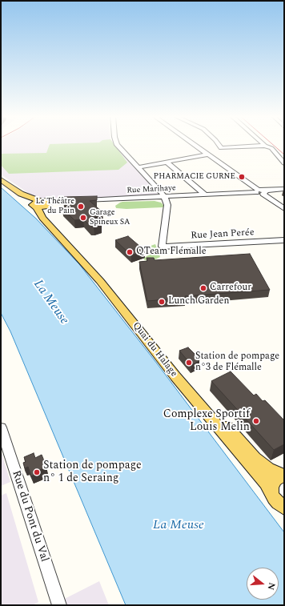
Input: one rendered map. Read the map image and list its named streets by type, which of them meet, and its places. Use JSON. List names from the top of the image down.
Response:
{
  "streets": {
    "main road": ["Quai du Halage"],
    "street": ["Rue Marihaye", "Rue Jean Perée", "Rue du Pont du Val"]
  },
  "crossings": [
    ["Rue Marihaye", "Rue Jean Perée"],
    ["Rue Marihaye", "Quai du Halage"]
  ],
  "water": ["La Meuse"],
  "places": [
    "PHARMACIE GURNE",
    "Le Théâtre du Pain",
    "Garage Spineux SA",
    "QTeam Flémalle",
    "Carrefour",
    "Lunch Garden",
    "Station de pompage n°3 de Flémalle",
    "Complexe Sportif Louis Melin",
    "Station de pompage n° 1 de Seraing"
  ],
  "north": "right"
}
